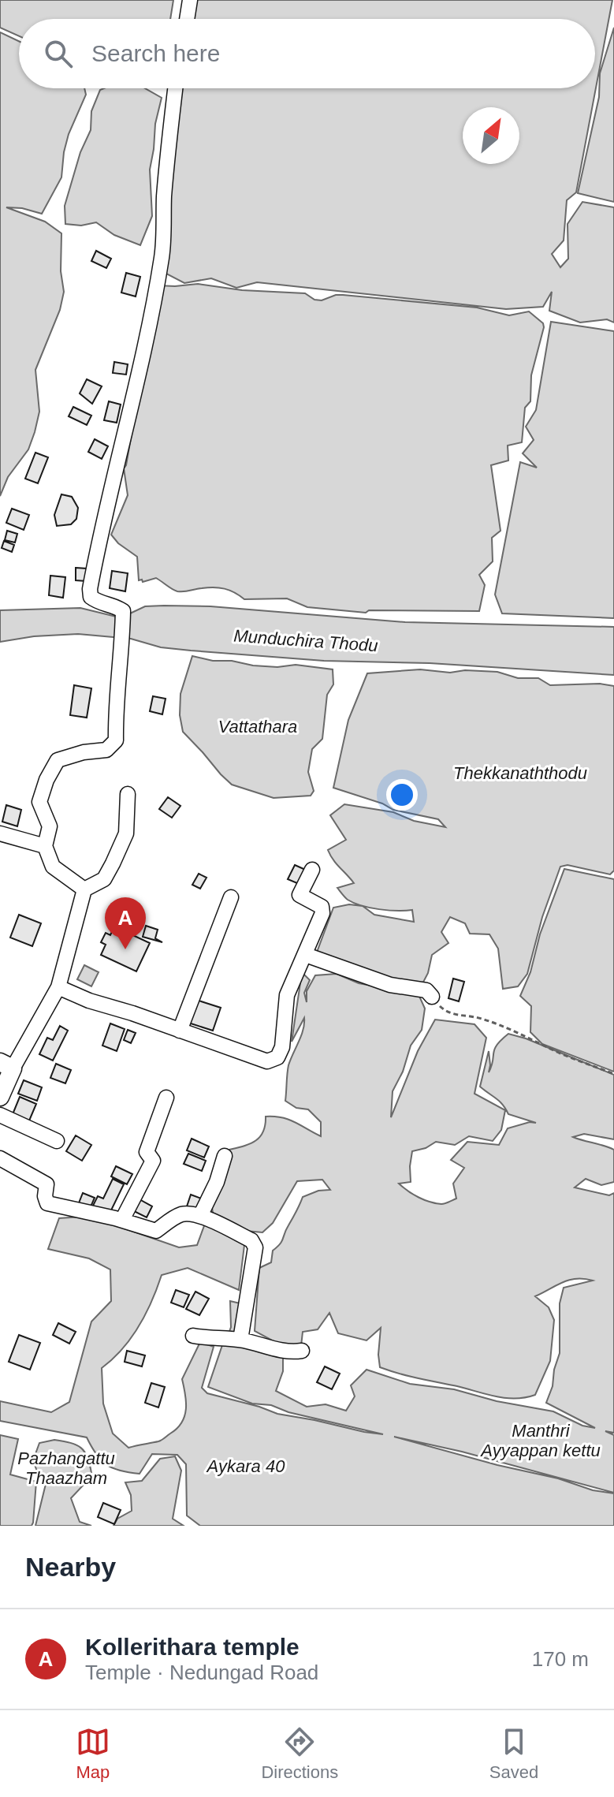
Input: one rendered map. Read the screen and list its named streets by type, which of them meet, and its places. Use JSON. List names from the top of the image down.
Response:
{
  "water": [
    "Munduchira Thodu",
    "Vattathara",
    "Thekkanaththodu",
    "Manthri Ayyappan kettu",
    "Pazhangattu Thaazham",
    "Aykara 40"
  ],
  "north": "top right",
  "page": {
    "search": "Search here",
    "pins": "A",
    "heading": "Nearby",
    "list": [
      {
        "mark": "A",
        "name": "Kollerithara temple",
        "note": "Temple · Nedungad Road",
        "value": "170 m"
      }
    ],
    "nav": ["Map", "Directions", "Saved"]
  }
}
